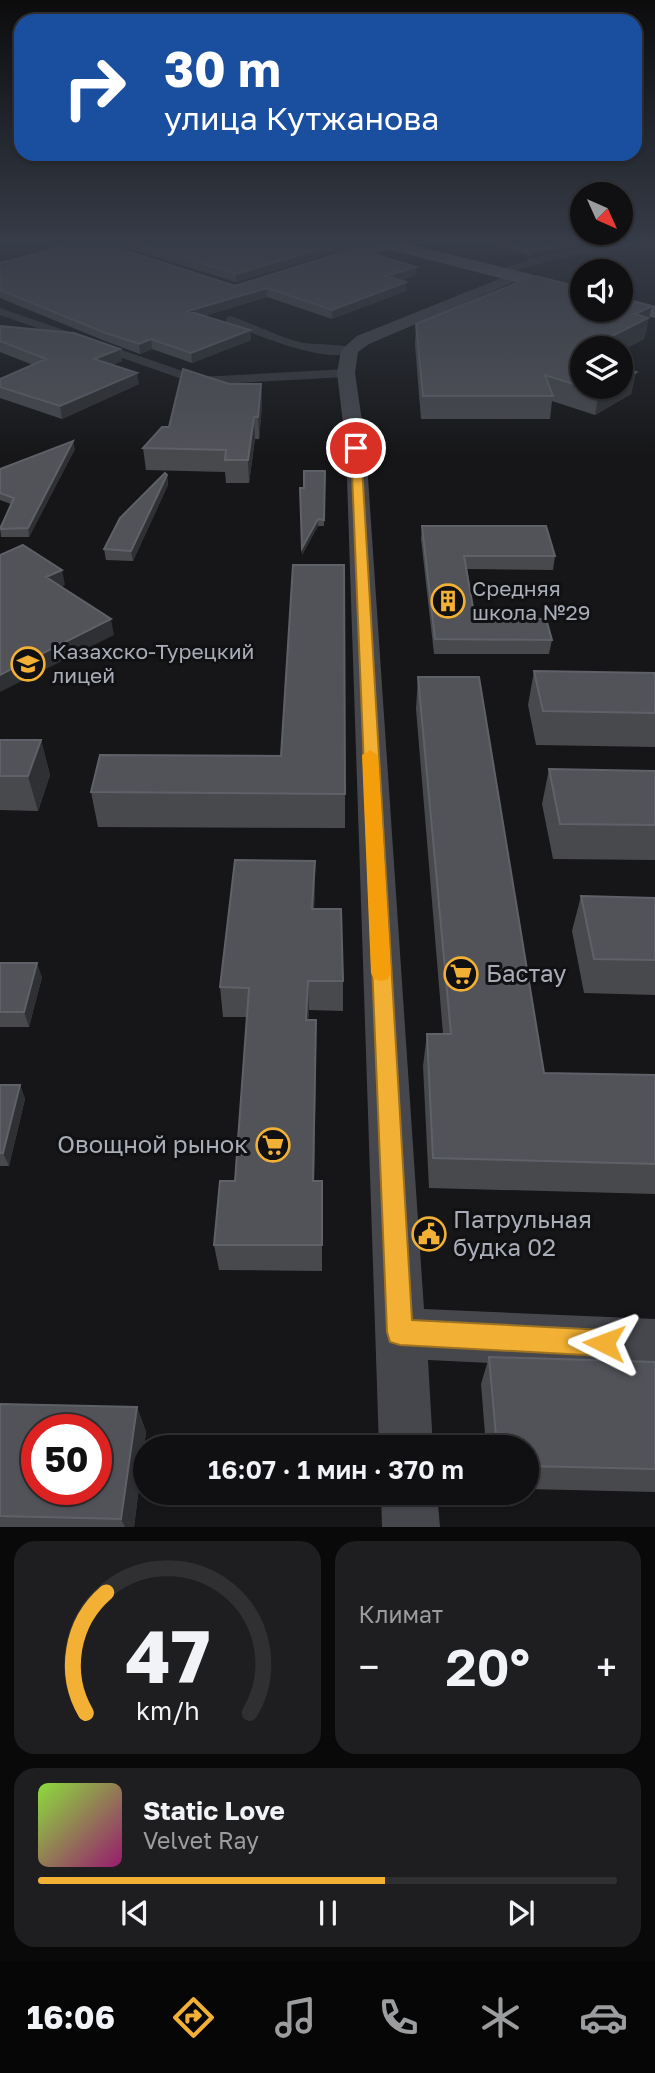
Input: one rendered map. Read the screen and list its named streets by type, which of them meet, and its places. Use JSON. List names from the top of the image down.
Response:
{
  "places": {
    "building": ["Средняя школа №29"],
    "school or university": ["Казахско-Турецкий лицей"],
    "supermarket": ["Бастау", "Овощной рынок"],
    "public building": ["Патрульная будка 02"]
  },
  "north": "bottom right",
  "page": {
    "turn": ["30 m", "улица Кутжанова"],
    "limit": "50",
    "trip": "16:07 · 1 мин · 370 m",
    "tile": "Климат",
    "heat": ["−", "20°", "+"],
    "song": ["Static Love", "Velvet Ray"],
    "tabs": "16:06",
    "gauge": ["47", "km/h"]
  }
}
